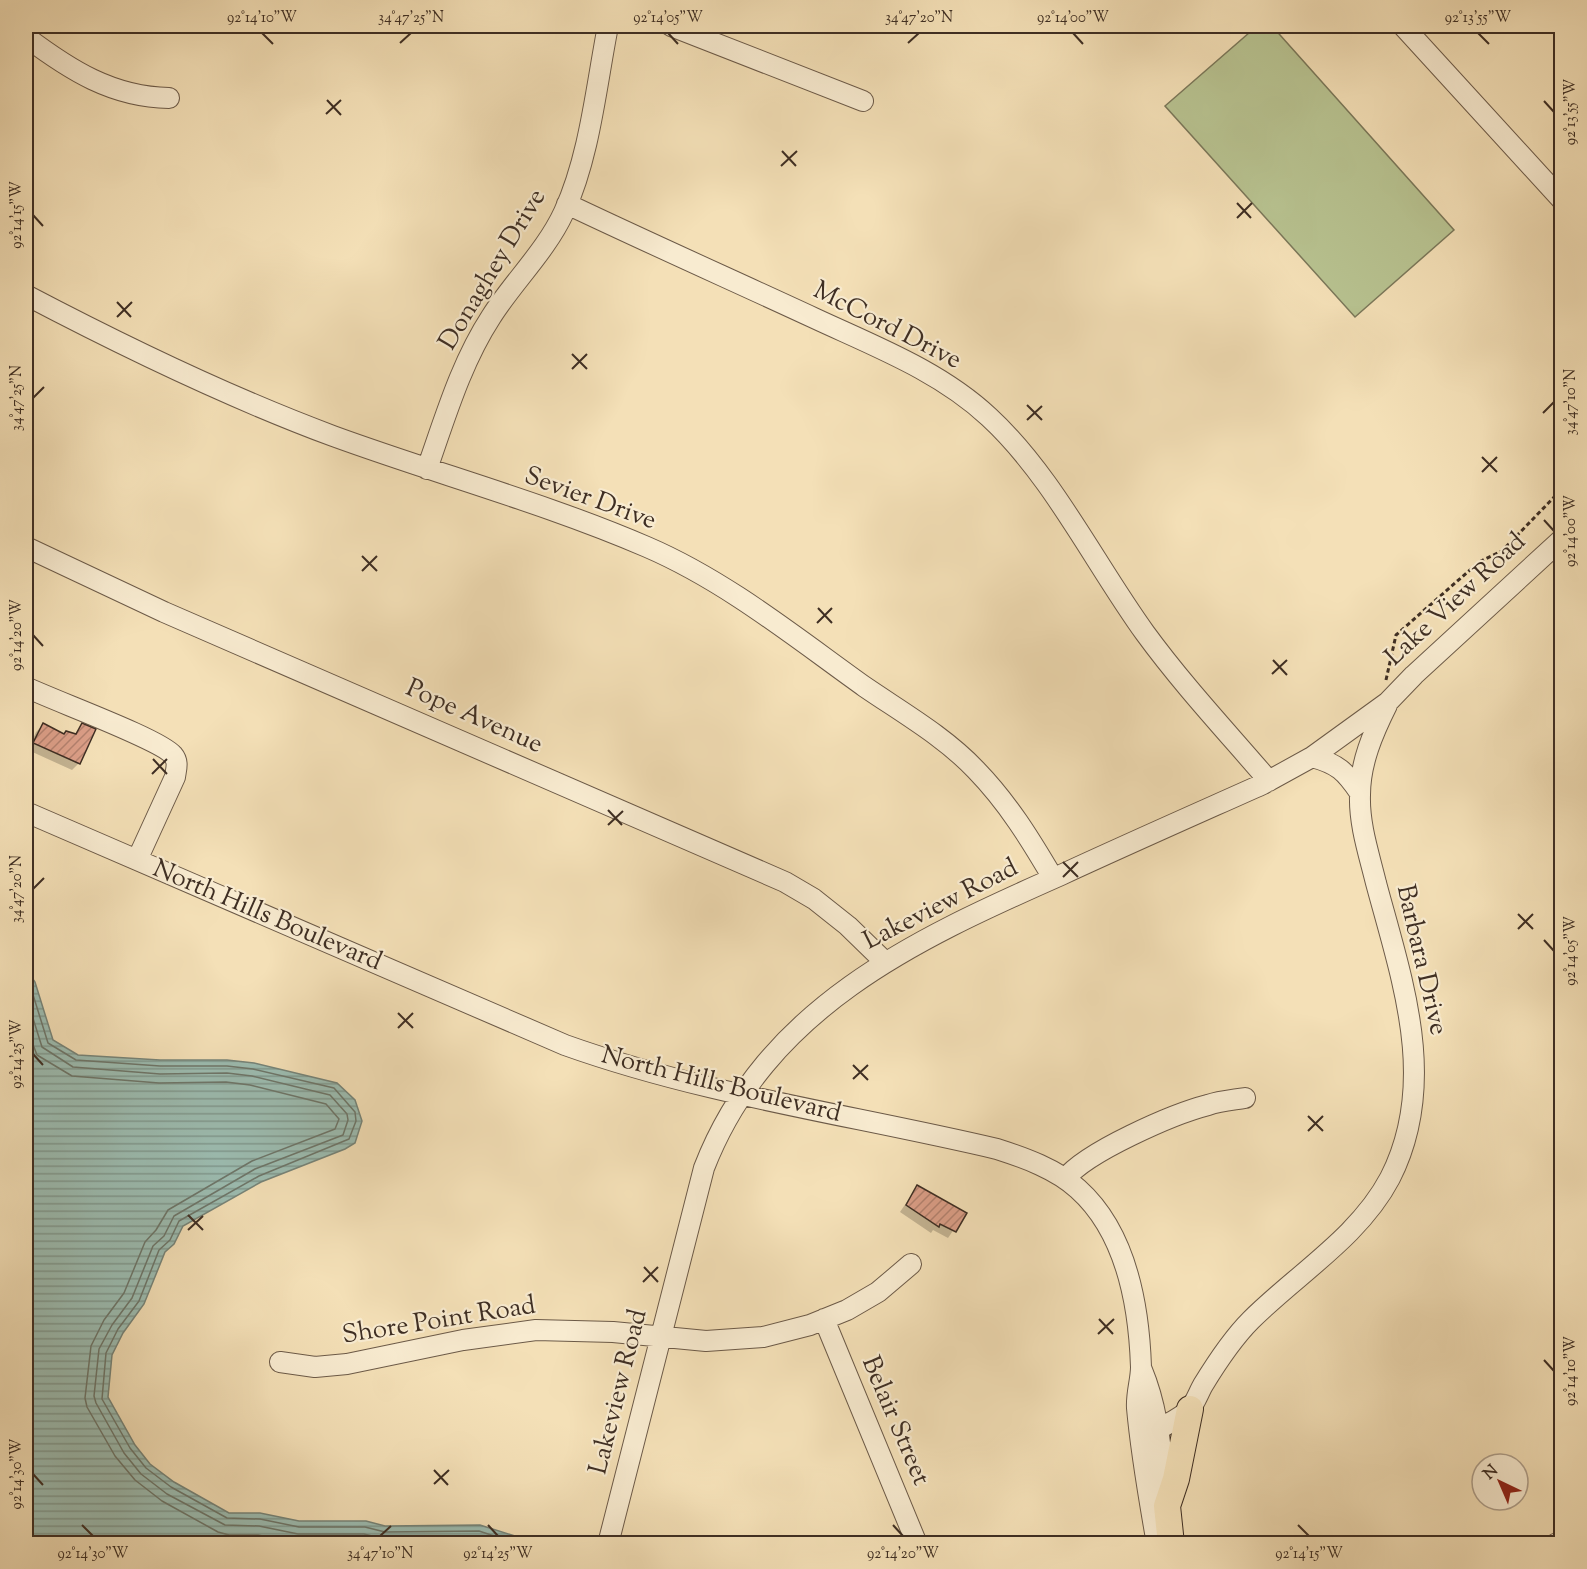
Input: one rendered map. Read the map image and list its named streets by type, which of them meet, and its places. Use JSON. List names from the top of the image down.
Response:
{
  "streets": {
    "main road": ["North Hills Boulevard"],
    "street": [
      "Donaghey Drive",
      "McCord Drive",
      "Sevier Drive",
      "Lake View Road",
      "Pope Avenue",
      "Lakeview Road",
      "Barbara Drive",
      "Shore Point Road",
      "Belair Street"
    ]
  },
  "crossings": [
    ["Donaghey Drive", "McCord Drive"],
    ["Donaghey Drive", "Sevier Drive"],
    ["McCord Drive", "Lakeview Road"],
    ["Sevier Drive", "Lakeview Road"],
    ["Lake View Road", "Lakeview Road"],
    ["Lake View Road", "Barbara Drive"],
    ["Pope Avenue", "Lakeview Road"],
    ["Lakeview Road", "North Hills Boulevard"],
    ["Lakeview Road", "Barbara Drive"],
    ["Lakeview Road", "Shore Point Road"],
    ["Shore Point Road", "Belair Street"]
  ],
  "north": "top left",
  "coordinates": [
    "92°14'10\"W",
    "34°47'25\"N",
    "92°14'05\"W",
    "34°47'20\"N",
    "92°14'00\"W",
    "92°13'55\"W",
    "92°14'15\"W",
    "34°47'10\"N",
    "92°14'20\"W",
    "92°14'25\"W",
    "92°14'30\"W"
  ]
}
